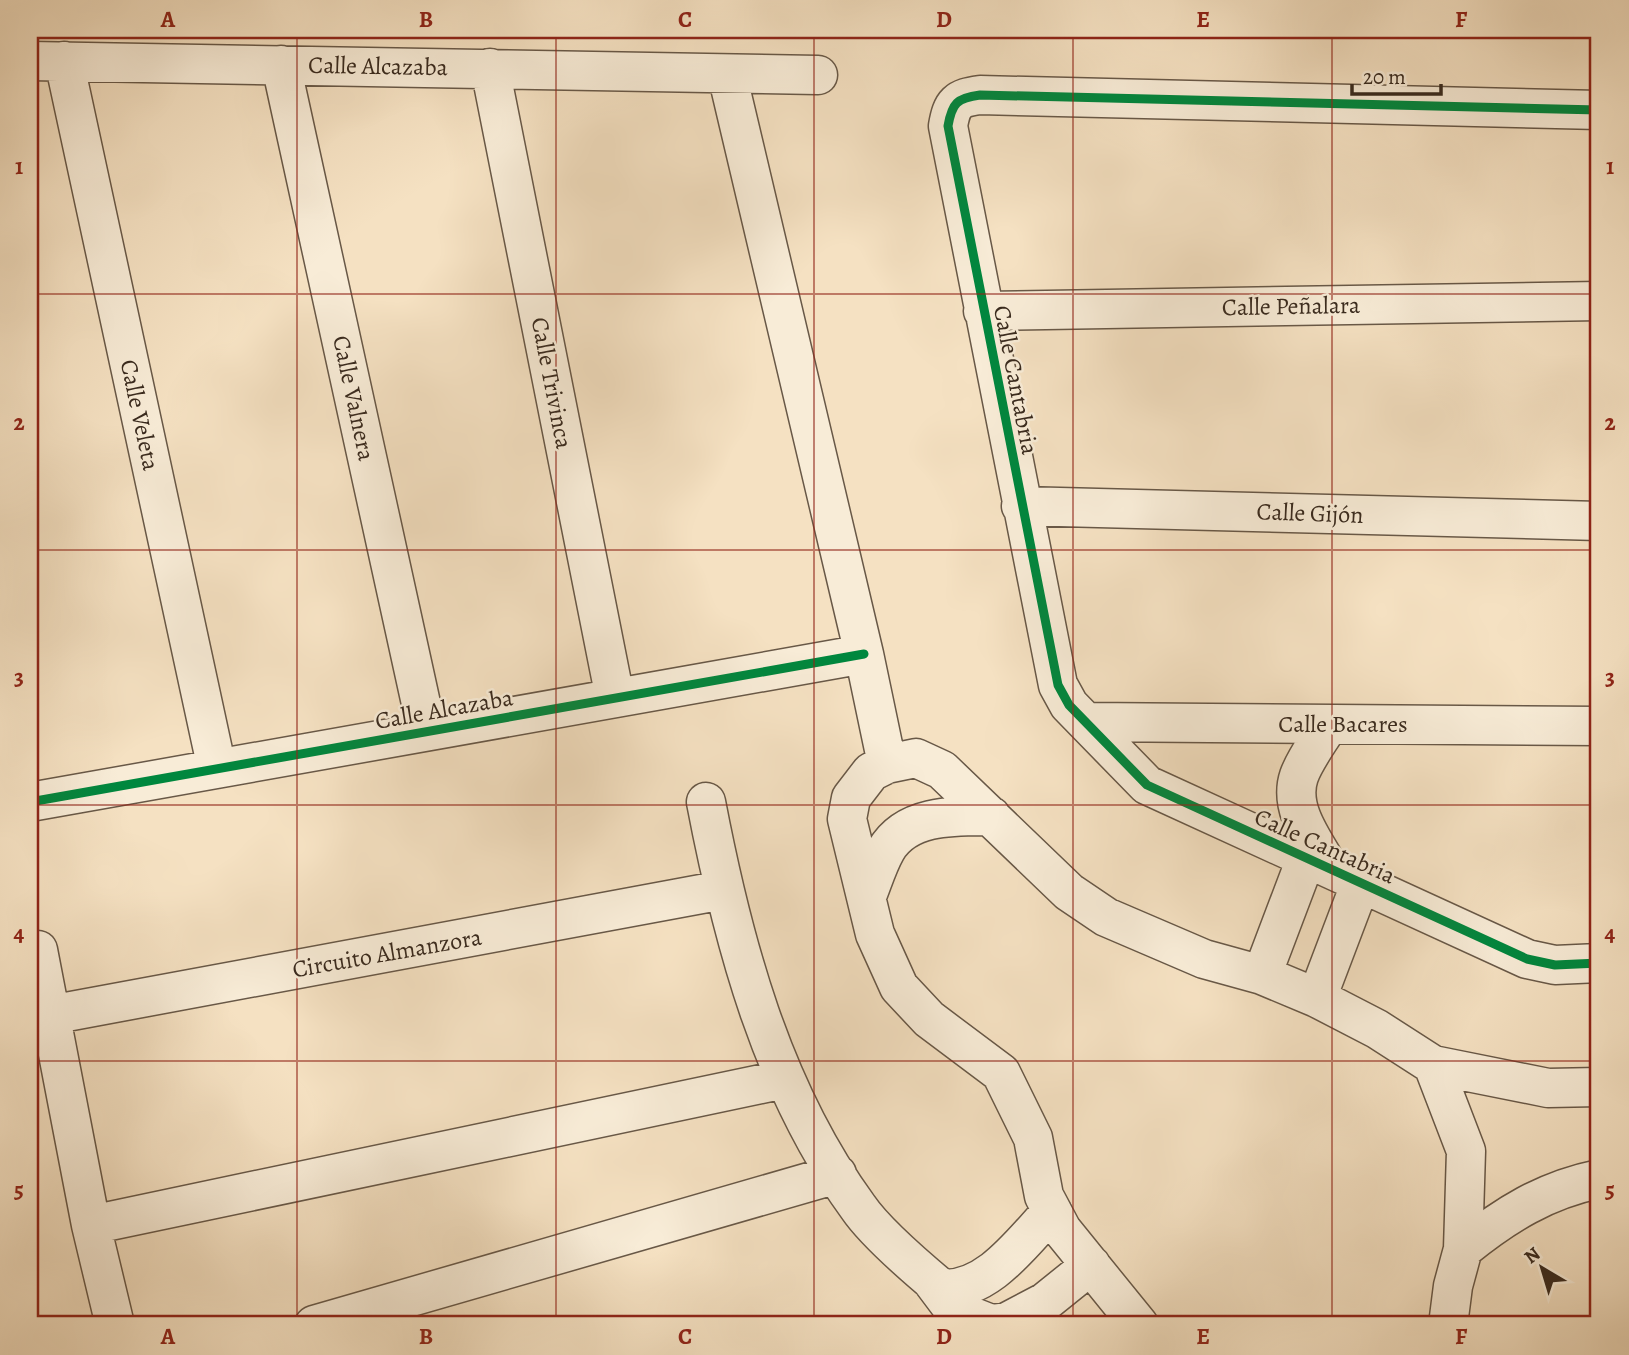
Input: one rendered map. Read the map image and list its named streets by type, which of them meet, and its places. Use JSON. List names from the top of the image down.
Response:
{
  "streets": {
    "street": [
      "Calle Alcazaba",
      "Calle Peñalara",
      "Calle Cantabria",
      "Calle Trivinca",
      "Calle Valnera",
      "Calle Veleta",
      "Calle Gijón",
      "Calle Bacares",
      "Circuito Almanzora"
    ]
  },
  "crossings": [
    ["Calle Alcazaba", "Calle Trivinca"],
    ["Calle Alcazaba", "Calle Valnera"],
    ["Calle Alcazaba", "Calle Veleta"],
    ["Calle Peñalara", "Calle Cantabria"],
    ["Calle Cantabria", "Calle Gijón"],
    ["Calle Cantabria", "Calle Bacares"]
  ],
  "scale_bar": "20 m",
  "north": "top left",
  "grid": {
    "columns": [
      "A",
      "B",
      "C",
      "D",
      "E",
      "F"
    ],
    "rows": [
      "1",
      "2",
      "3",
      "4",
      "5"
    ]
  }
}
